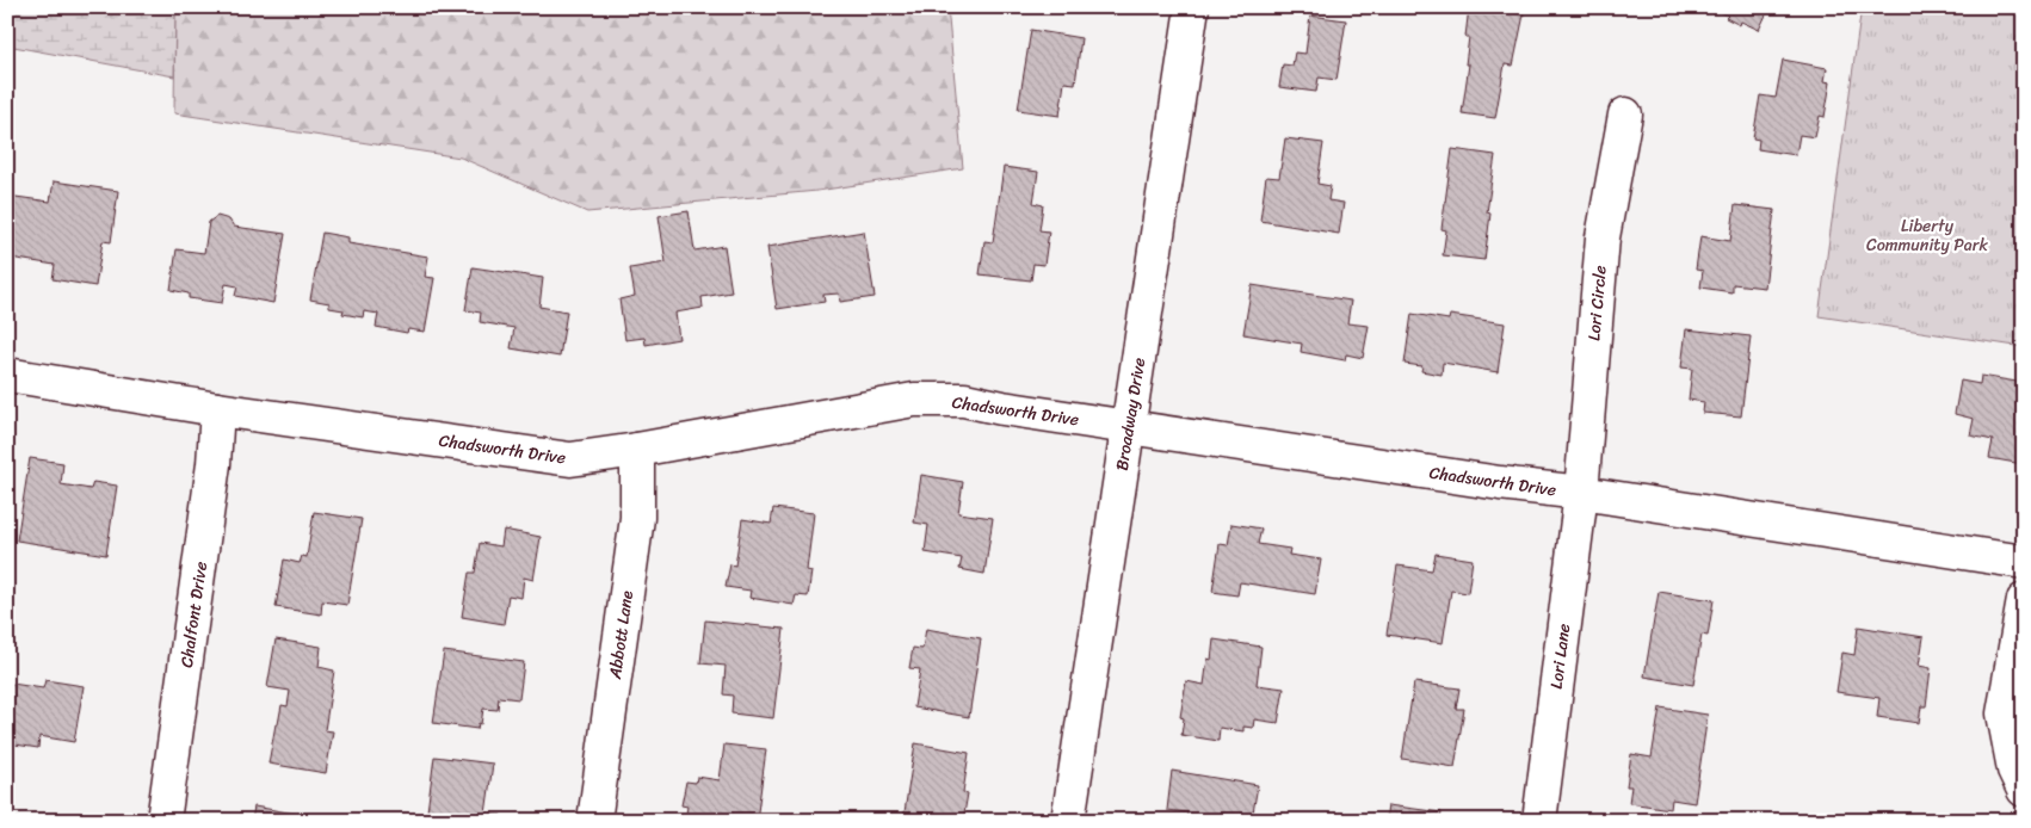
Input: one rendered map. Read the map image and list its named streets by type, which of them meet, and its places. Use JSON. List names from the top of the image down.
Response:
{
  "streets": {
    "street": [
      "Lori Circle",
      "Chadsworth Drive",
      "Broadway Drive",
      "Chalfont Drive",
      "Abbott Lane",
      "Lori Lane"
    ]
  },
  "crossings": [
    ["Lori Circle", "Chadsworth Drive"],
    ["Lori Circle", "Lori Lane"],
    ["Chadsworth Drive", "Broadway Drive"],
    ["Chadsworth Drive", "Chalfont Drive"],
    ["Chadsworth Drive", "Abbott Lane"],
    ["Chadsworth Drive", "Lori Lane"]
  ],
  "parks": ["Liberty Community Park"]
}
